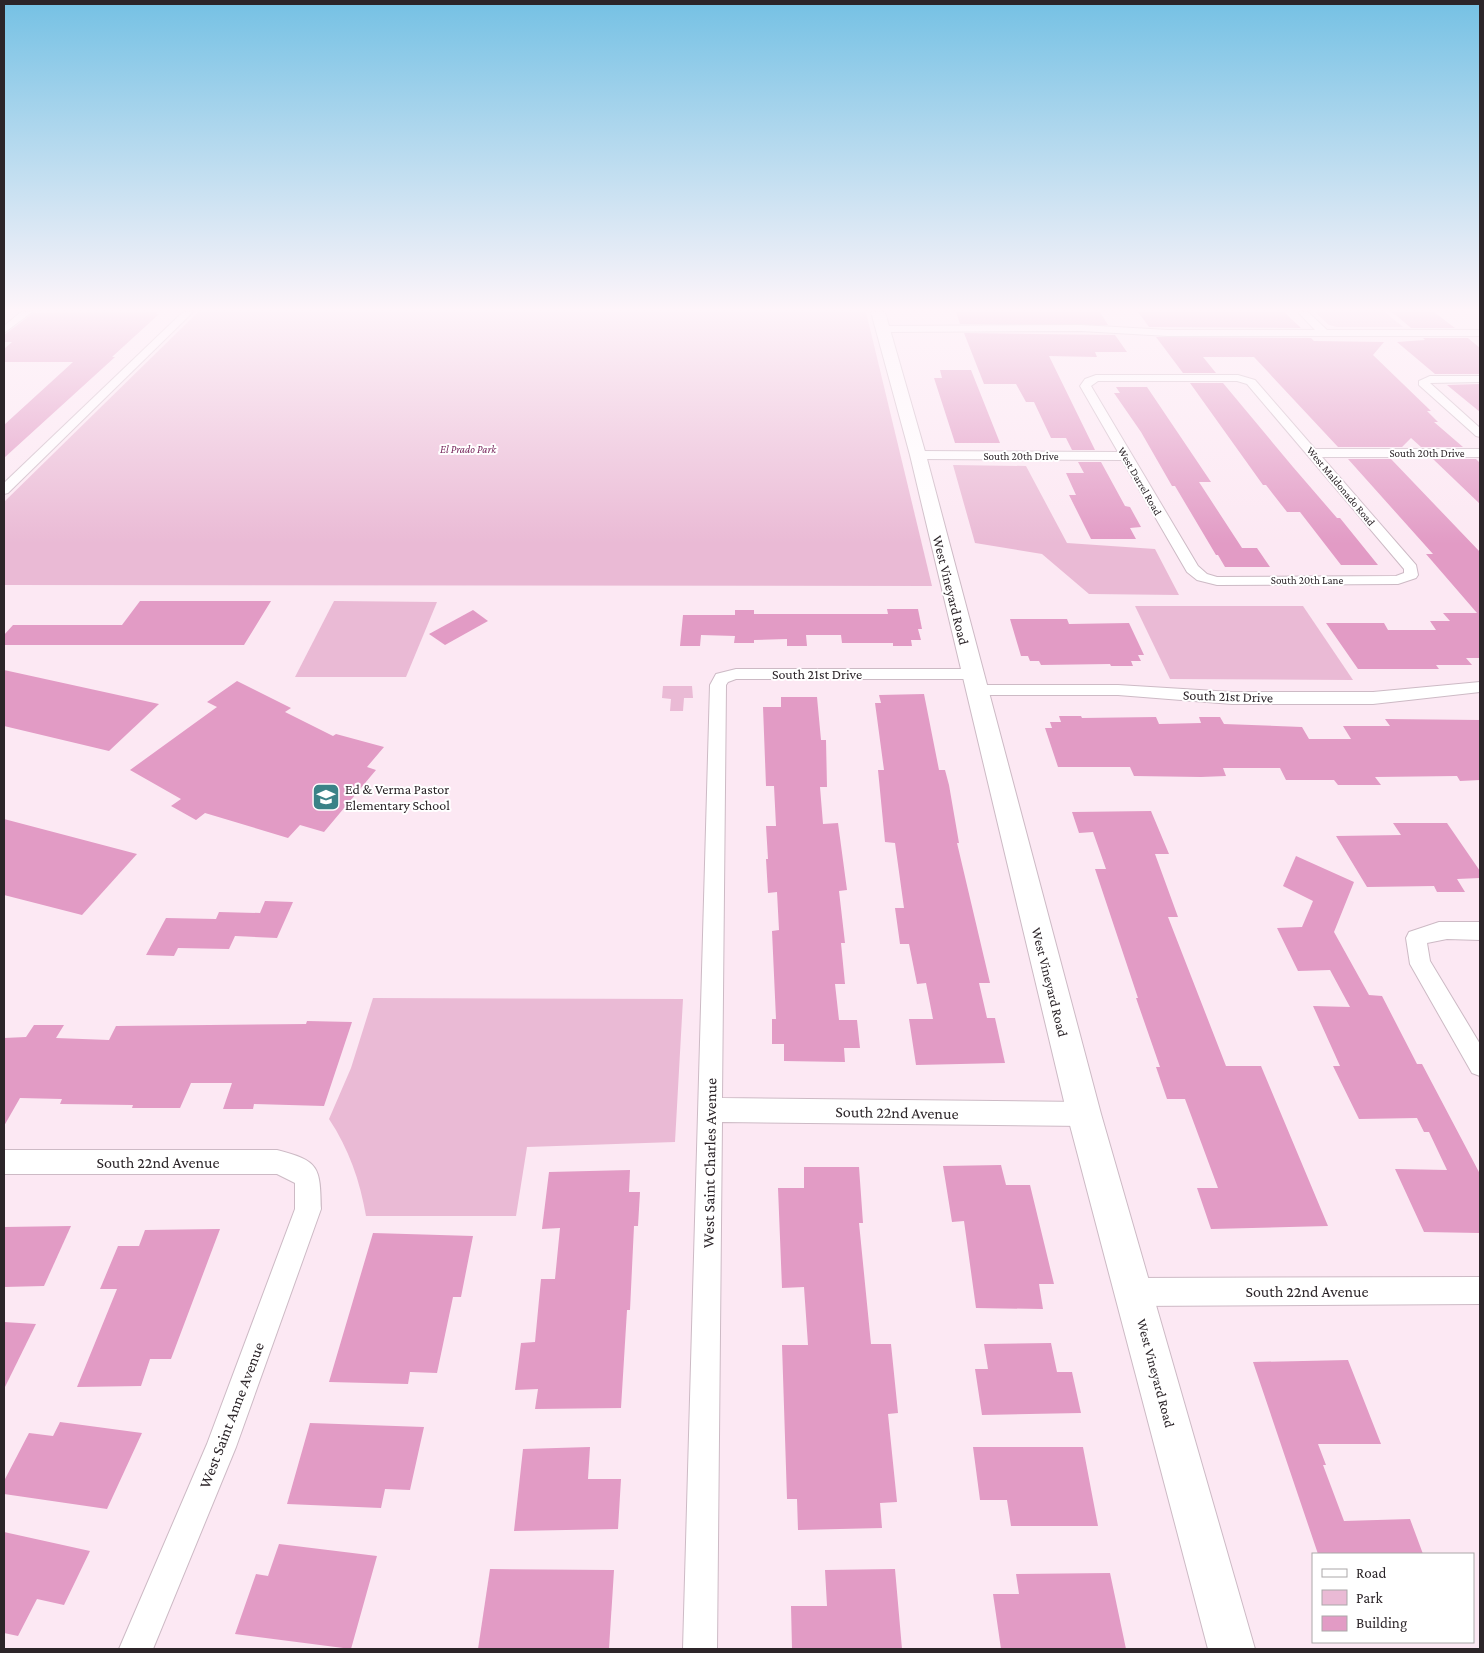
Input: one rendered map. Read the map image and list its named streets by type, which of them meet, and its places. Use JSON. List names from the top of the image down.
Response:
{
  "streets": {
    "street": [
      "South 20th Drive",
      "West Darrel Road",
      "West Maldonado Road",
      "South 20th Lane",
      "West Vineyard Road",
      "South 21st Drive",
      "South 22nd Avenue",
      "West Saint Charles Avenue",
      "West Saint Anne Avenue"
    ]
  },
  "crossings": [
    ["South 20th Drive", "West Darrel Road"],
    ["South 20th Drive", "West Maldonado Road"],
    ["South 20th Drive", "West Vineyard Road"],
    ["West Darrel Road", "South 20th Lane"],
    ["West Maldonado Road", "South 20th Lane"],
    ["West Vineyard Road", "South 21st Drive"],
    ["West Vineyard Road", "South 22nd Avenue"],
    ["South 21st Drive", "West Saint Charles Avenue"],
    ["South 22nd Avenue", "West Saint Charles Avenue"],
    ["South 22nd Avenue", "West Saint Anne Avenue"]
  ],
  "parks": ["El Prado Park"],
  "places": {
    "school or university": ["Ed & Verma Pastor Elementary School"]
  },
  "legend": ["Road", "Park", "Building"]
}
